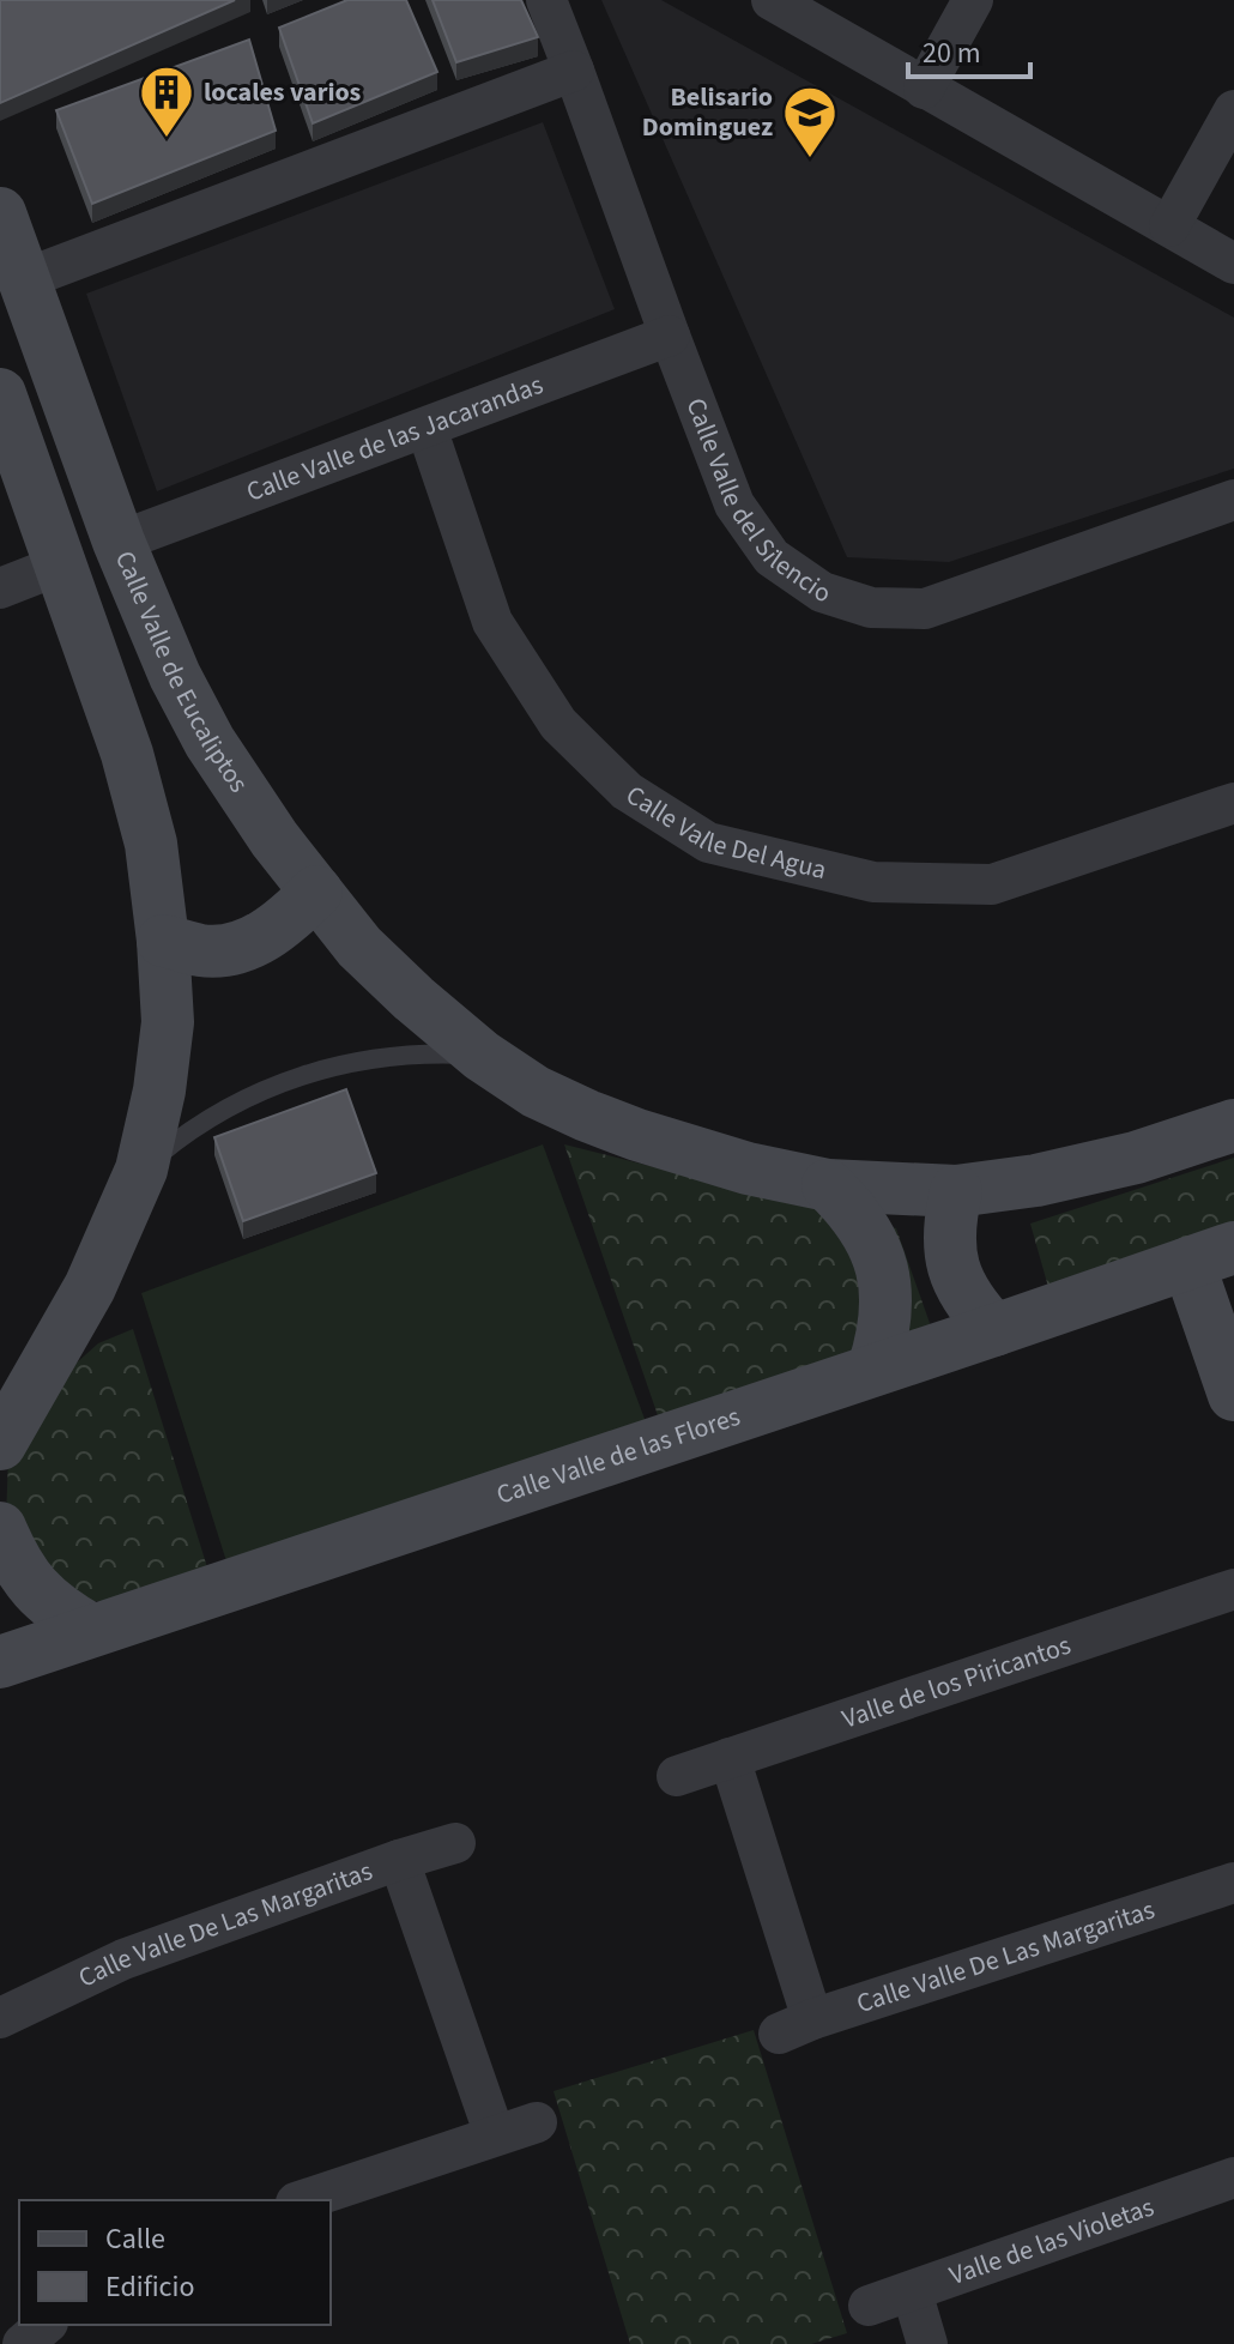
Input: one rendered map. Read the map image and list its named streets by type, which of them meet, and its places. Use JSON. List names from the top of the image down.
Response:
{
  "streets": {
    "street": [
      "Calle Valle de las Jacarandas",
      "Calle Valle del Silencio",
      "Calle Valle de Eucaliptos",
      "Calle Valle Del Agua",
      "Calle Valle de las Flores",
      "Valle de los Piricantos",
      "Calle Valle De Las Margaritas",
      "Valle de las Violetas"
    ]
  },
  "crossings": [
    ["Calle Valle de las Jacarandas", "Calle Valle del Silencio"],
    ["Calle Valle de las Jacarandas", "Calle Valle de Eucaliptos"],
    ["Calle Valle de las Jacarandas", "Calle Valle Del Agua"],
    ["Valle de los Piricantos", "Calle Valle De Las Margaritas"]
  ],
  "places": {
    "building": ["locales varios"],
    "school or university": ["Belisario Dominguez"]
  },
  "legend": ["Calle", "Edificio"],
  "scale_bar": "20 m"
}
